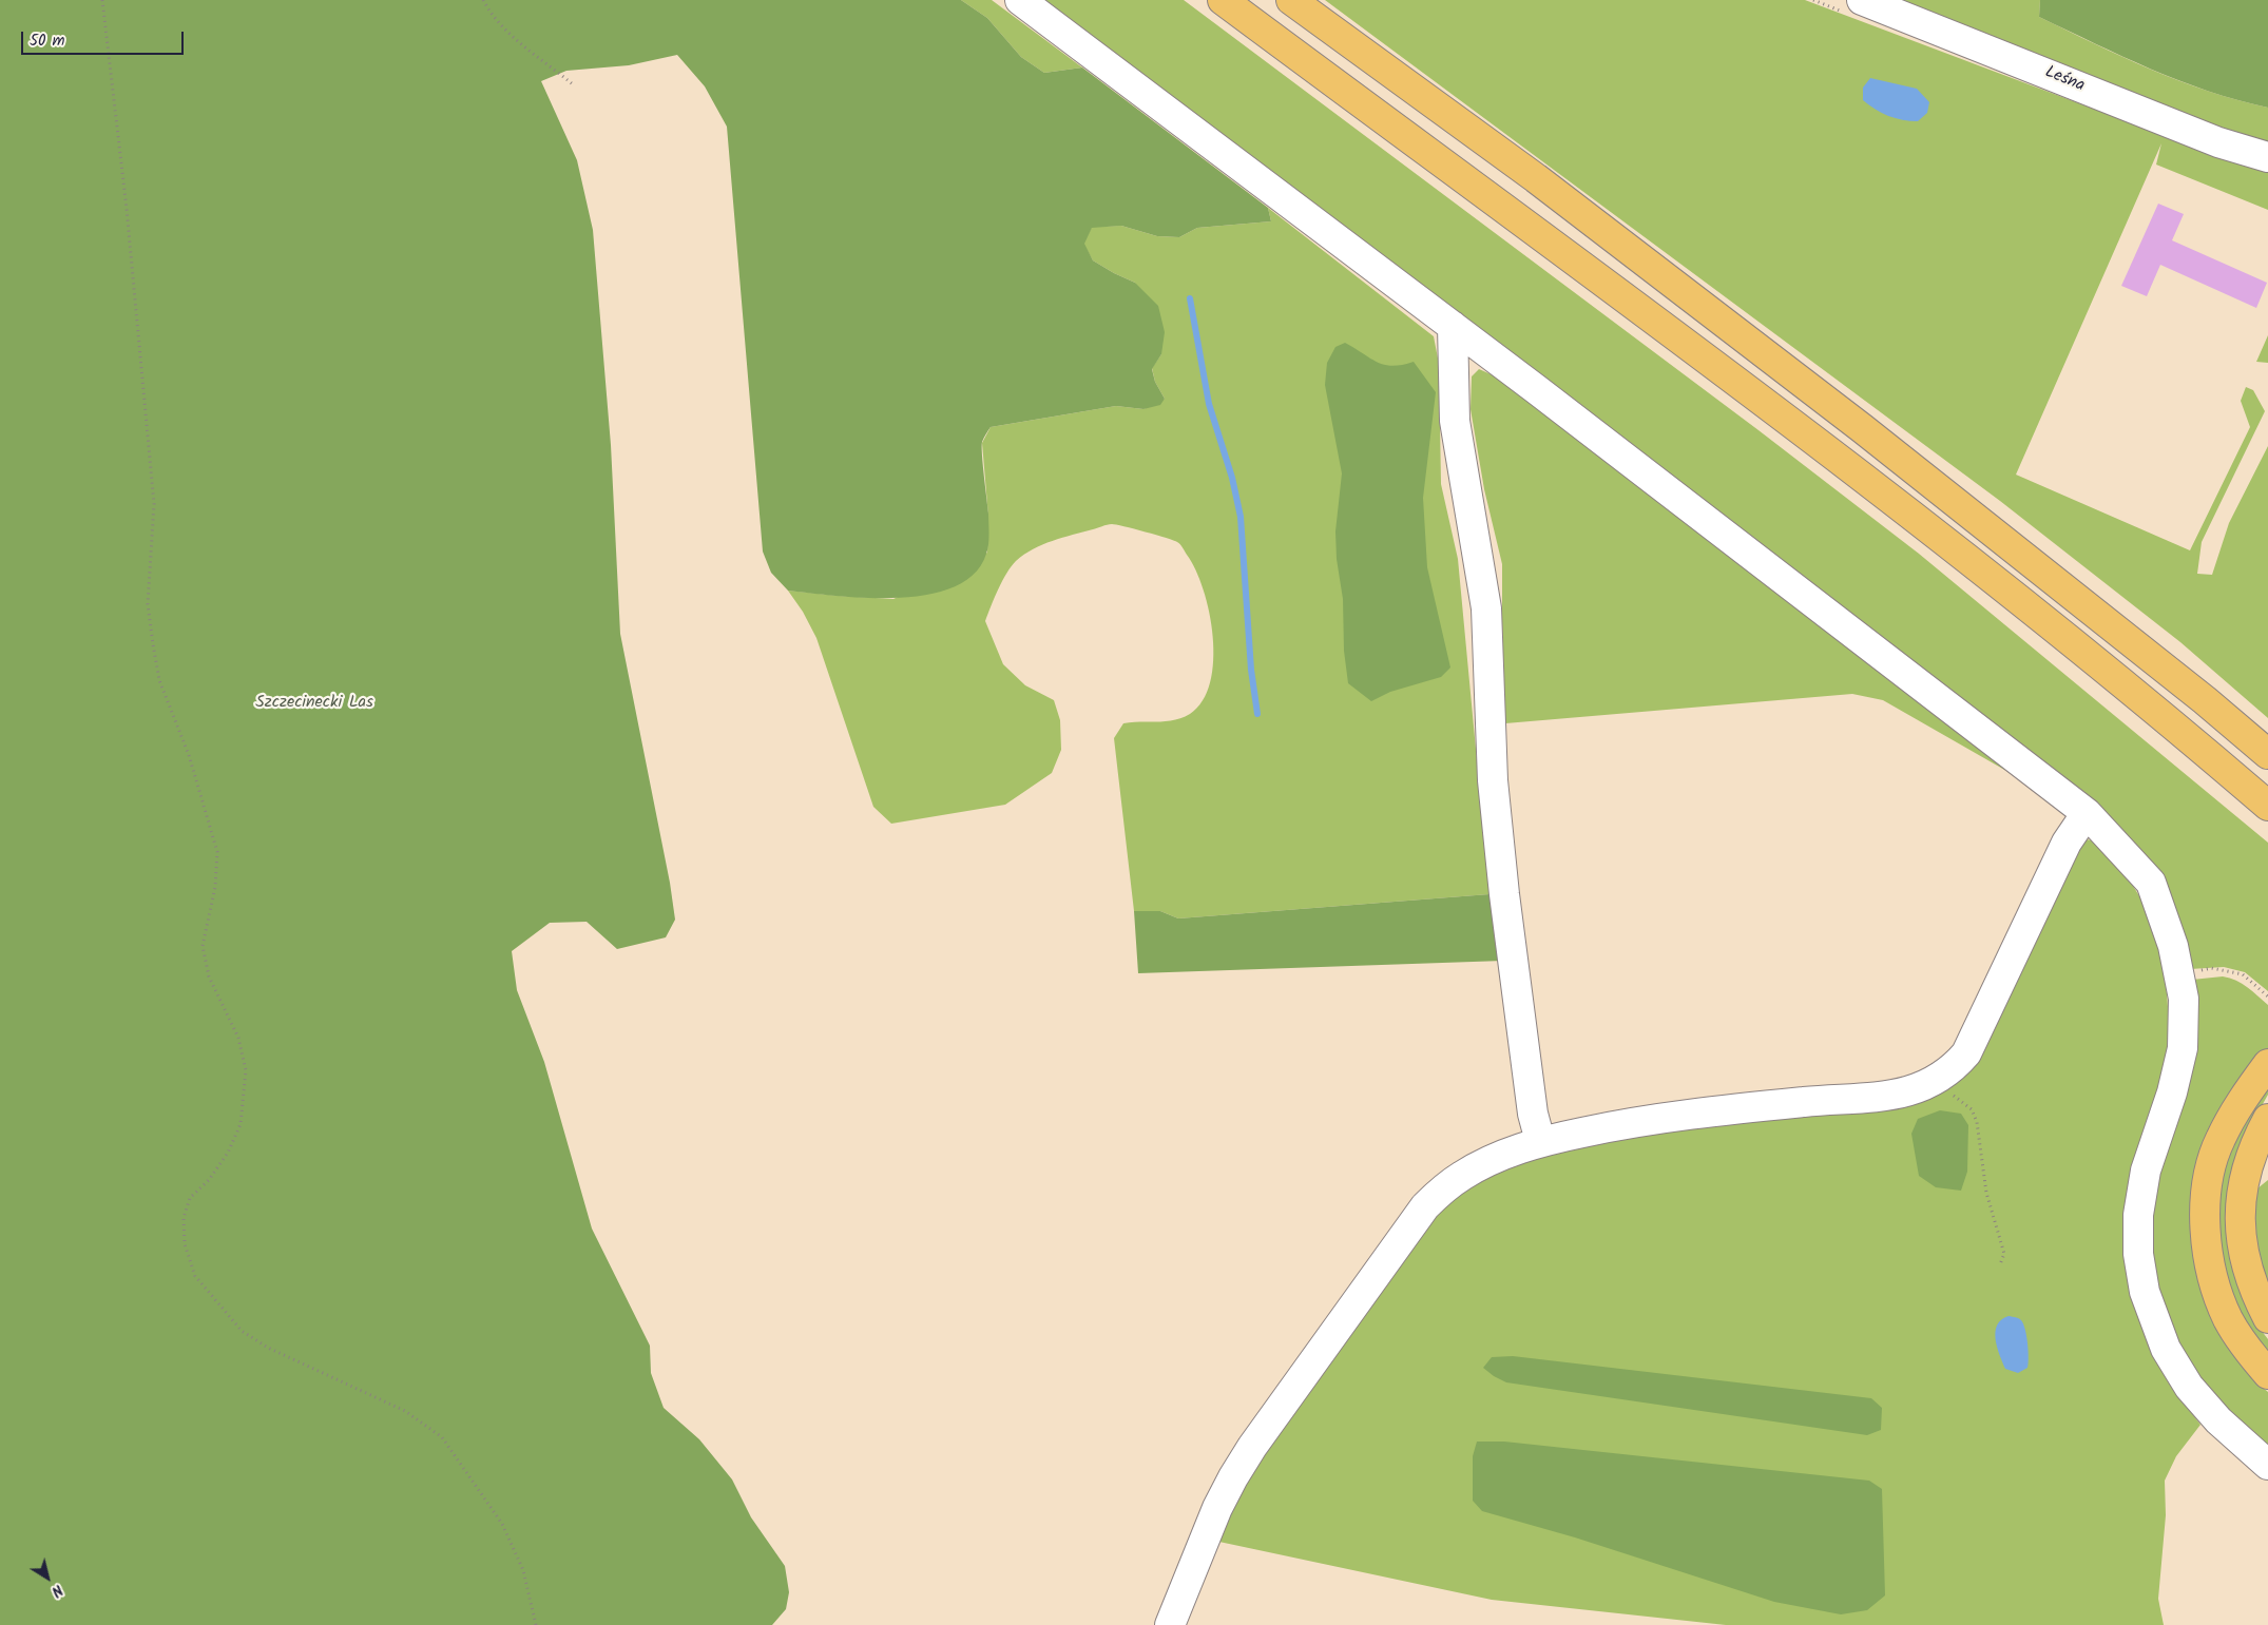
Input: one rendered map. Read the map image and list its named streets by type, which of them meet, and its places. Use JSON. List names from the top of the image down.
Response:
{
  "streets": {
    "street": ["Leśna"]
  },
  "parks": ["Szczecinecki Las"],
  "scale_bar": "50 m",
  "north": "bottom right"
}
